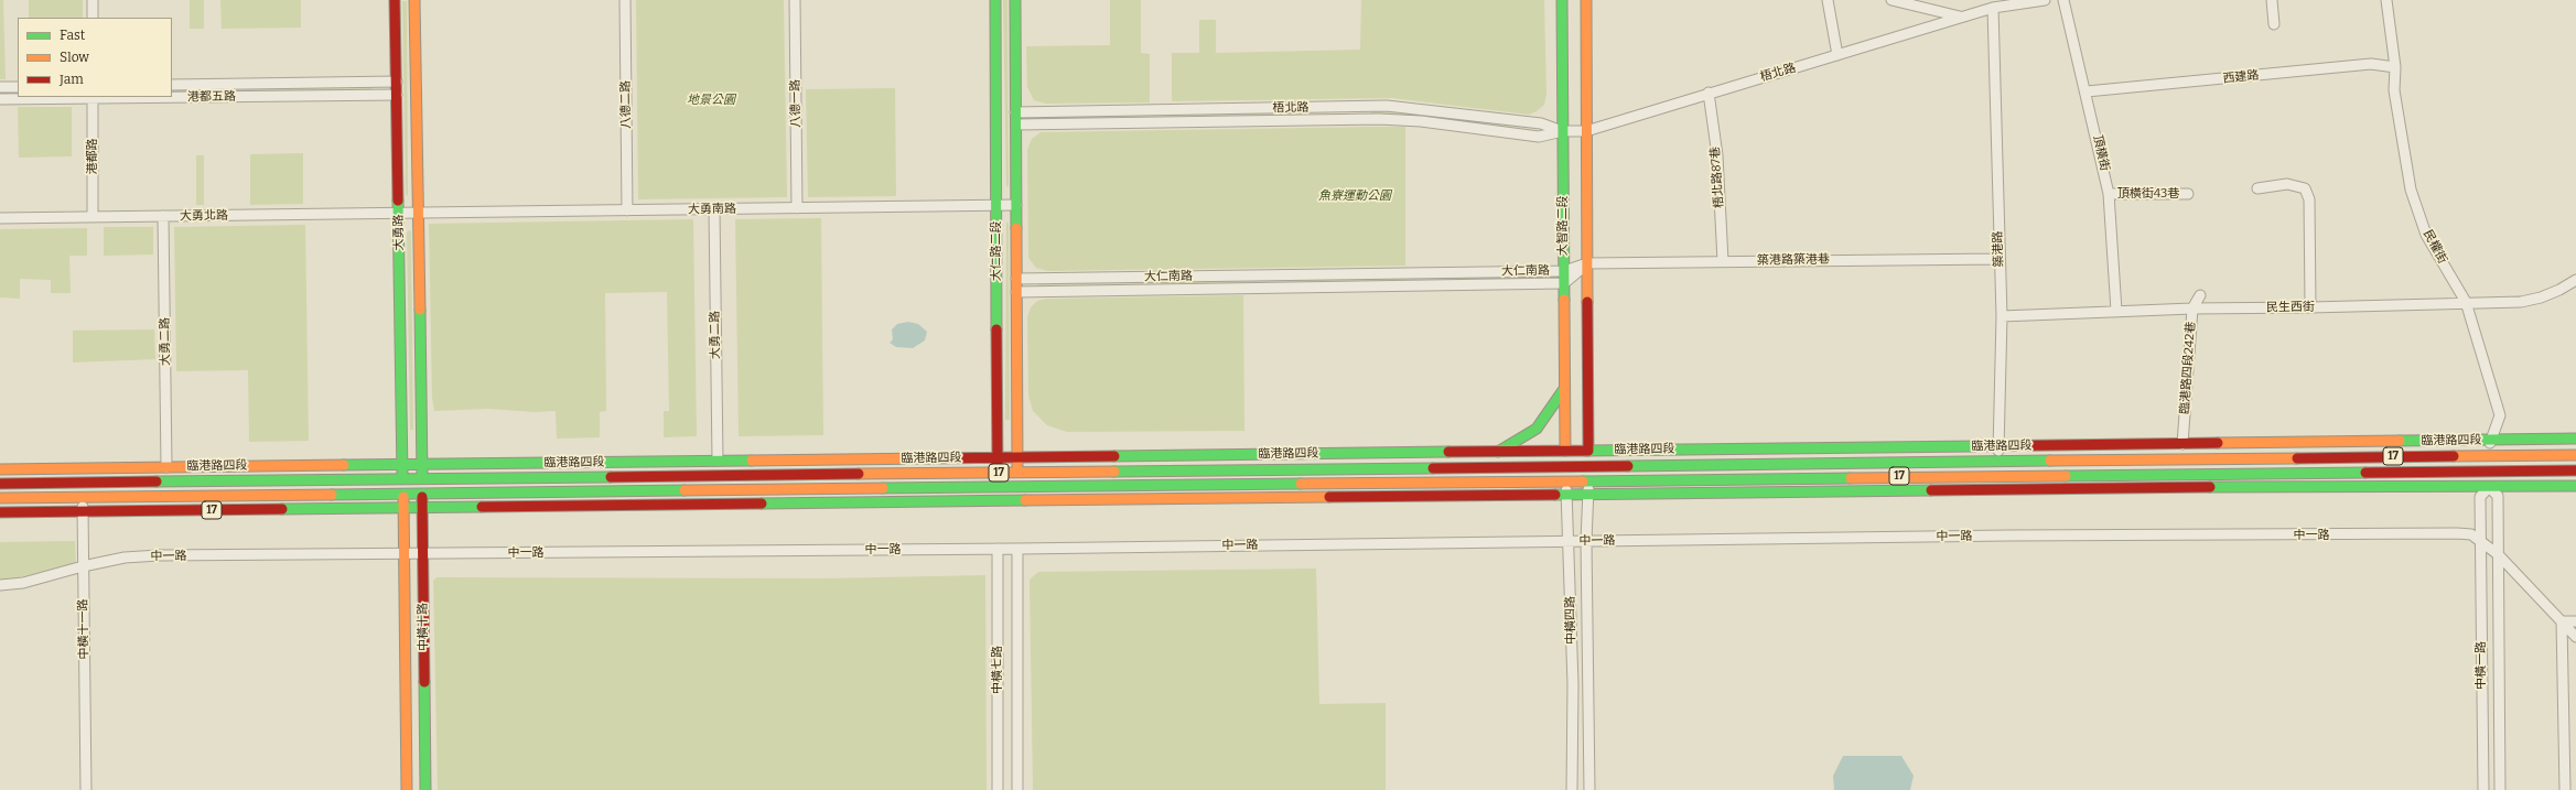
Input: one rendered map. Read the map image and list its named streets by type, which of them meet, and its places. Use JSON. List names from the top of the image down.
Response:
{
  "streets": {
    "main road": [
      "大智路二段",
      "大勇路",
      "大仁路二段",
      "臨港路四段",
      "17",
      "中橫十路"
    ],
    "street": [
      "梧北路",
      "西建路",
      "港都五路",
      "八德一路",
      "八德二路",
      "頂橫街",
      "港都路",
      "梧北路87巷",
      "頂橫街43巷",
      "大勇南路",
      "大勇北路",
      "民權街",
      "築港路",
      "築港路築港巷",
      "大仁南路",
      "民生西街",
      "大勇二路",
      "臨港路四段242巷",
      "中一路",
      "中橫四路",
      "中橫十一路",
      "中橫一路",
      "中橫七路"
    ]
  },
  "crossings": [
    ["梧北路", "梧北路87巷"],
    ["梧北路", "大智路二段"],
    ["梧北路", "築港路"],
    ["梧北路", "大仁路二段"],
    ["西建路", "頂橫街"],
    ["西建路", "民權街"],
    ["港都五路", "港都路"],
    ["港都五路", "大勇路"],
    ["八德一路", "大勇南路"],
    ["八德二路", "大勇南路"],
    ["頂橫街", "頂橫街43巷"],
    ["頂橫街", "民生西街"],
    ["港都路", "大勇北路"],
    ["梧北路87巷", "築港路築港巷"],
    ["大勇南路", "大勇北路"],
    ["大勇南路", "大勇路"],
    ["大勇南路", "大仁路二段"],
    ["大勇南路", "大勇二路"],
    ["大勇北路", "大勇路"],
    ["大勇北路", "大勇二路"],
    ["大智路二段", "築港路築港巷"],
    ["大智路二段", "大仁南路"],
    ["大智路二段", "臨港路四段"],
    ["大智路二段", "中橫四路"],
    ["大勇路", "臨港路四段"],
    ["大勇路", "中橫十路"],
    ["民權街", "民生西街"],
    ["民權街", "臨港路四段"],
    ["民權街", "17"],
    ["民權街", "中橫一路"],
    ["築港路", "築港路築港巷"],
    ["築港路", "民生西街"],
    ["築港路", "臨港路四段"],
    ["築港路", "17"],
    ["大仁路二段", "大仁南路"],
    ["大仁路二段", "臨港路四段"],
    ["大仁路二段", "17"],
    ["築港路築港巷", "大仁南路"],
    ["民生西街", "臨港路四段242巷"],
    ["大勇二路", "臨港路四段"],
    ["臨港路四段242巷", "臨港路四段"],
    ["臨港路四段", "中橫四路"],
    ["臨港路四段", "中橫十路"],
    ["臨港路四段", "中橫十一路"],
    ["17", "中橫四路"],
    ["17", "中橫十路"],
    ["17", "中橫十一路"],
    ["17", "中橫一路"],
    ["中一路", "中橫四路"],
    ["中一路", "中橫十路"],
    ["中一路", "中橫十一路"],
    ["中一路", "中橫一路"],
    ["中一路", "中橫七路"]
  ],
  "parks": ["地景公園", "魚寮運動公園"],
  "legend": ["Fast", "Slow", "Jam"]
}
